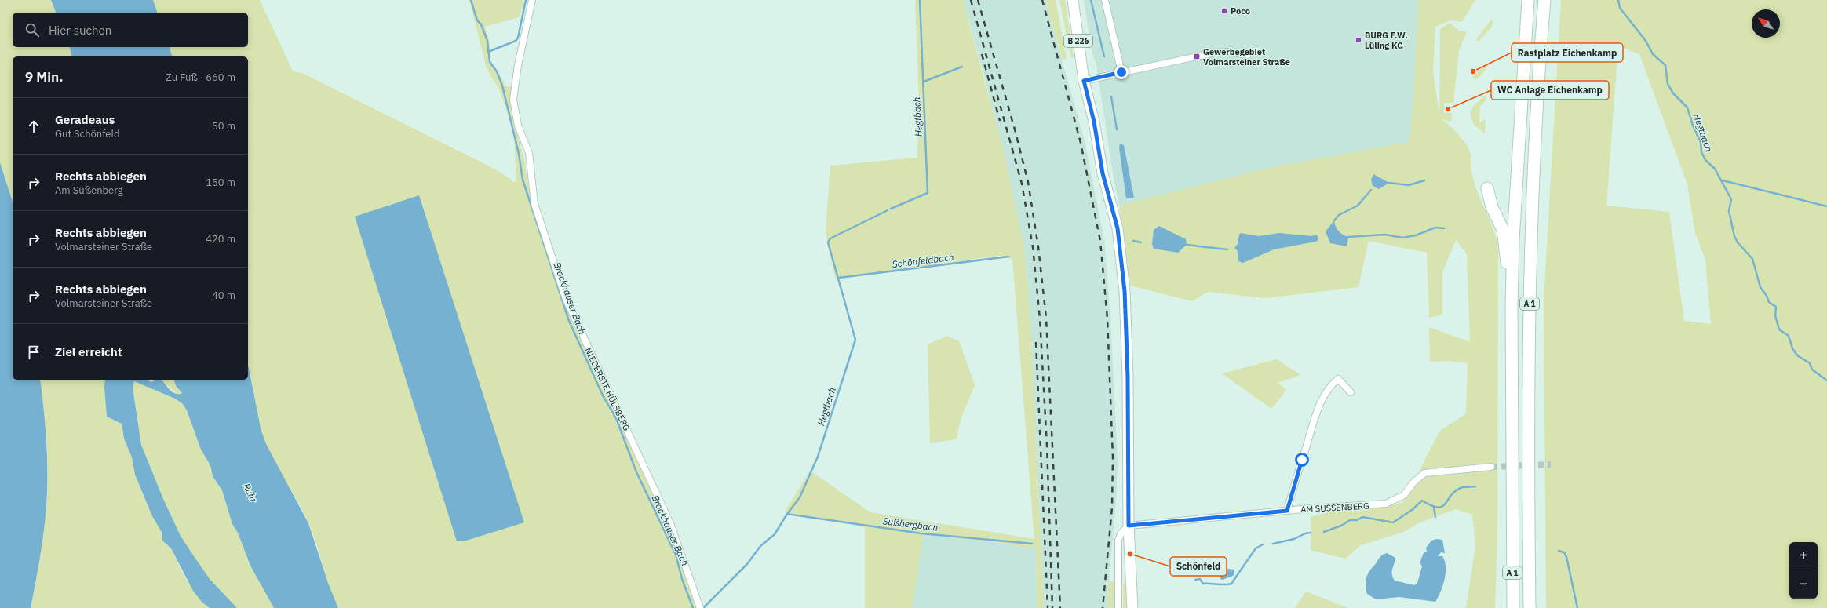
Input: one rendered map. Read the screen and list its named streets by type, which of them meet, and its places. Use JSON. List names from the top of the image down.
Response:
{
  "streets": {
    "highway": ["A 1"],
    "main road": ["B 226"],
    "street": ["NIEDERSTE HÜLSBERG", "AM SÜSSENBERG"]
  },
  "crossings": [
    ["B 226", "AM SÜSSENBERG"]
  ],
  "water": [
    "Hegtbach",
    "Schönfeldbach",
    "Brockhauser Bach",
    "Ruhr",
    "Süßbergbach"
  ],
  "places": {
    "other": [
      "Poco",
      "BURG F.W. Lüling KG",
      "Rastplatz Eichenkamp",
      "WC Anlage Eichenkamp",
      "Schönfeld"
    ],
    "transit": ["Gewerbegebiet Volmarsteiner Straße"]
  },
  "north": "top left",
  "page": {
    "search": "Hier suchen",
    "heading": ["9 Min.", "Zu Fuß · 660 m"],
    "list": [
      ["Geradeaus", "Gut Schönfeld", "50 m"],
      ["Rechts abbiegen", "Am Süßenberg", "150 m"],
      ["Rechts abbiegen", "Volmarsteiner Straße", "420 m"],
      ["Rechts abbiegen", "Volmarsteiner Straße", "40 m"],
      "Ziel erreicht"
    ],
    "map_buttons": ["+", "−"]
  }
}
